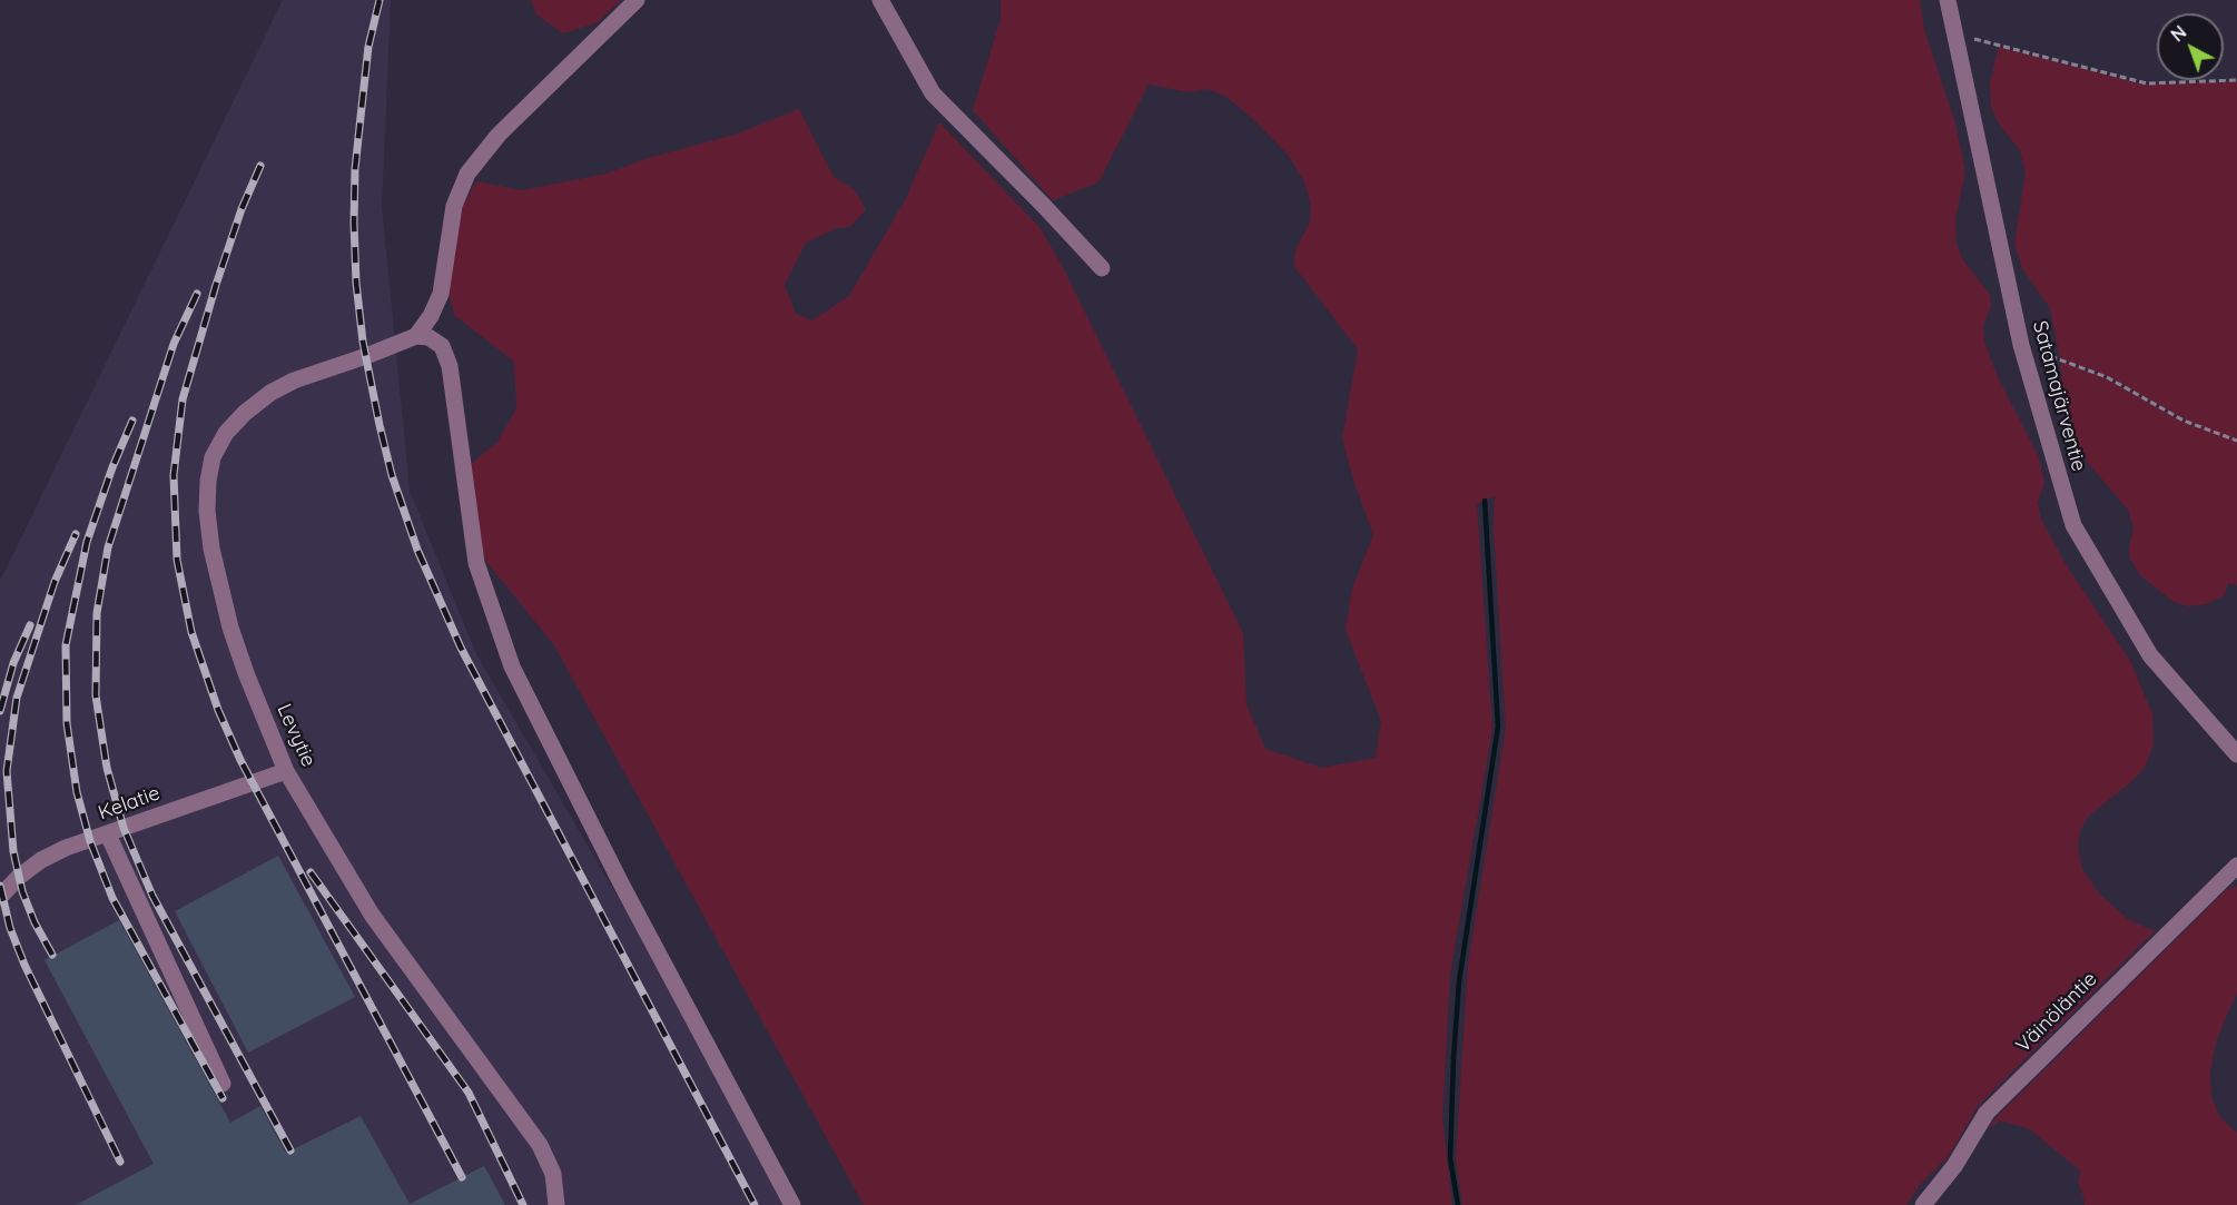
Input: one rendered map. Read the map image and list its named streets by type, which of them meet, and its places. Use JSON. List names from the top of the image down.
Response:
{
  "streets": {
    "street": [
      "Satamajärventie",
      "Levytie",
      "Kelatie",
      "Väinöläntie"
    ]
  },
  "crossings": [
    ["Levytie", "Kelatie"]
  ],
  "north": "top left"
}
